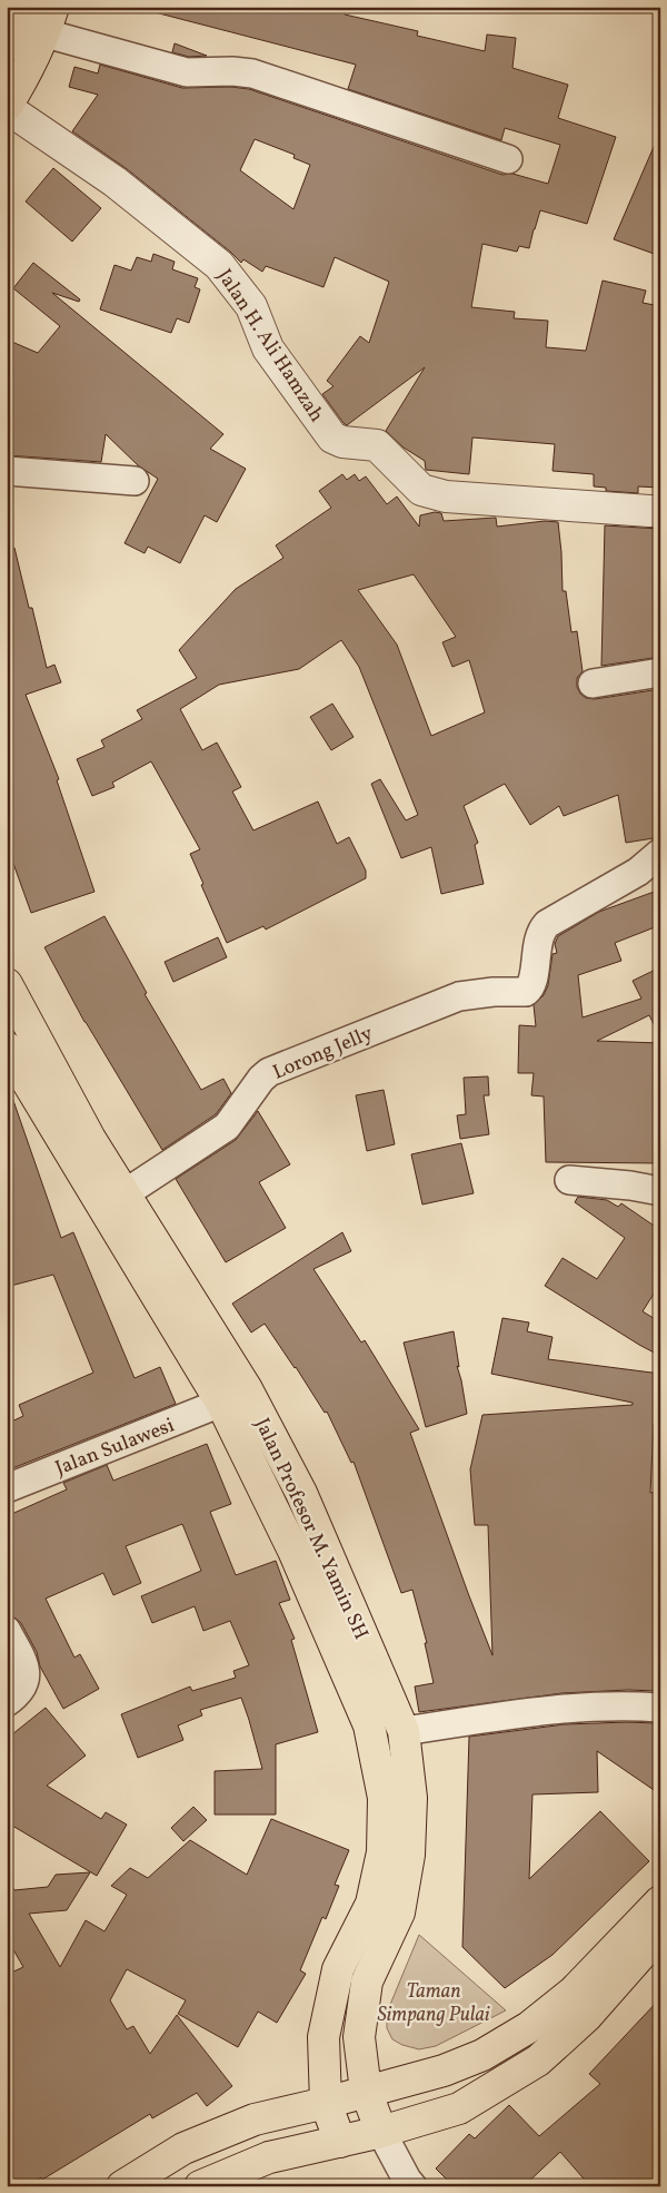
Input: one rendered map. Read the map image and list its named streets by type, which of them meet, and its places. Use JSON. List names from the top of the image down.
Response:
{
  "streets": {
    "main road": ["Jalan Profesor M. Yamin SH"],
    "street": ["Jalan H. Ali Hamzah", "Lorong Jelly", "Jalan Sulawesi"]
  },
  "crossings": [
    ["Lorong Jelly", "Jalan Profesor M. Yamin SH"],
    ["Jalan Sulawesi", "Jalan Profesor M. Yamin SH"]
  ],
  "parks": ["Taman Simpang Pulai"]
}
